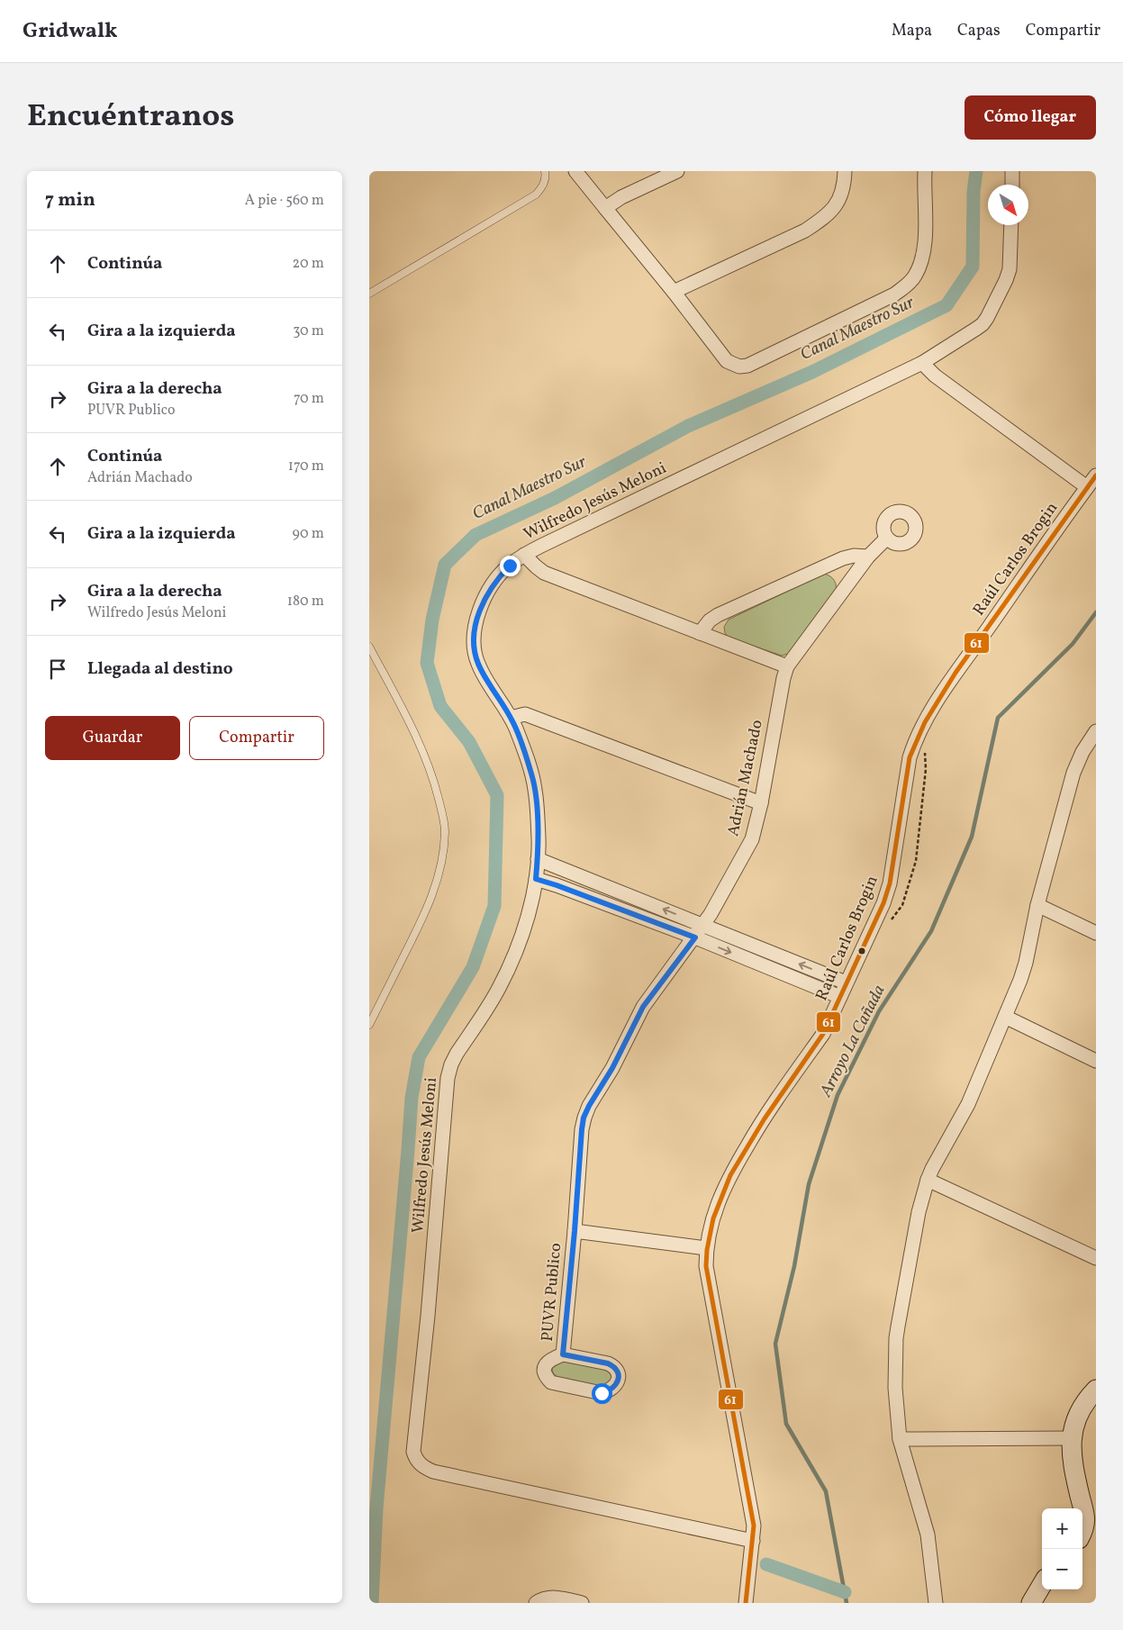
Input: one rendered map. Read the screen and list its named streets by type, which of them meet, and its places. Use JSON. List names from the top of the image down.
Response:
{
  "streets": {
    "street": [
      "Wilfredo Jesús Meloni",
      "Raúl Carlos Brogin",
      "Adrián Machado",
      "PUVR Publico"
    ]
  },
  "crossings": [
    ["Wilfredo Jesús Meloni", "Raúl Carlos Brogin"],
    ["Raúl Carlos Brogin", "PUVR Publico"],
    ["Adrián Machado", "PUVR Publico"]
  ],
  "water": ["Canal Maestro Sur", "Arroyo La Cañada"],
  "lines": ["transit line 61"],
  "north": "bottom right",
  "page": {
    "header": "Gridwalk",
    "nav": ["Mapa", "Capas", "Compartir"],
    "title": "Encuéntranos",
    "buttons": [
      "Cómo llegar",
      ["Guardar", "Compartir"]
    ],
    "heading": ["7 min", "A pie · 560 m"],
    "list": [
      ["Continúa", "20 m"],
      ["Gira a la izquierda", "30 m"],
      ["Gira a la derecha", "PUVR Publico", "70 m"],
      ["Continúa", "Adrián Machado", "170 m"],
      ["Gira a la izquierda", "90 m"],
      ["Gira a la derecha", "Wilfredo Jesús Meloni", "180 m"],
      "Llegada al destino"
    ],
    "map_buttons": ["+", "−"]
  }
}
